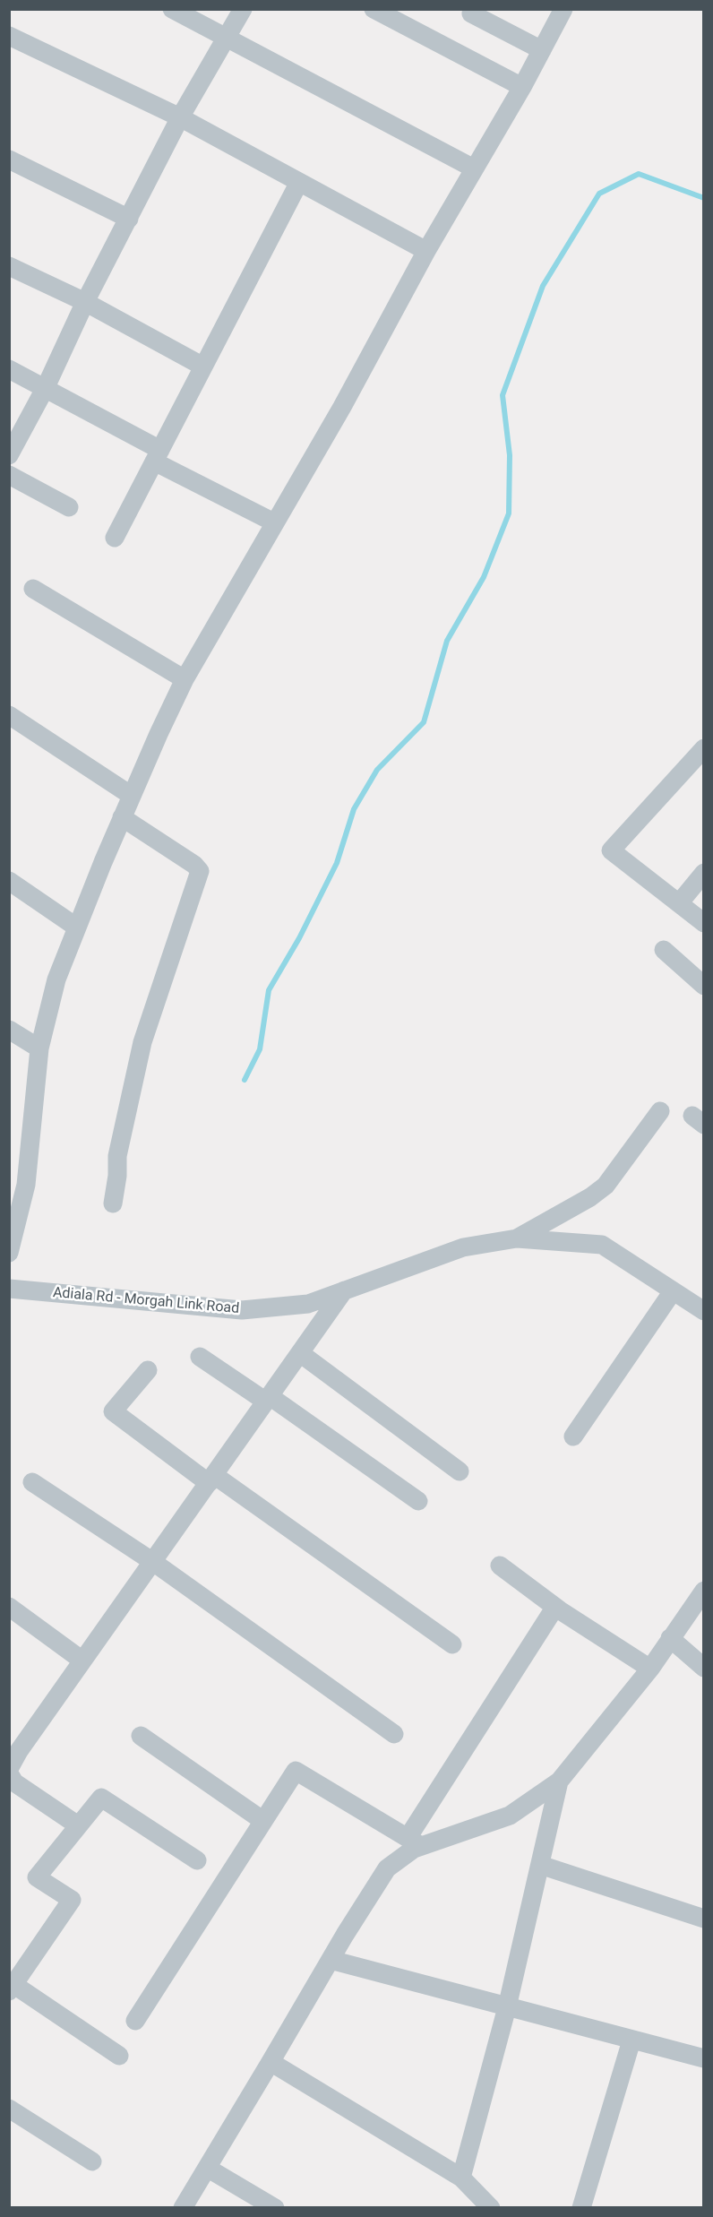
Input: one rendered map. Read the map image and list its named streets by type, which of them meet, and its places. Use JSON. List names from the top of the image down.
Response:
{
  "streets": {
    "street": ["Adiala Rd - Morgah Link Road"]
  }
}
